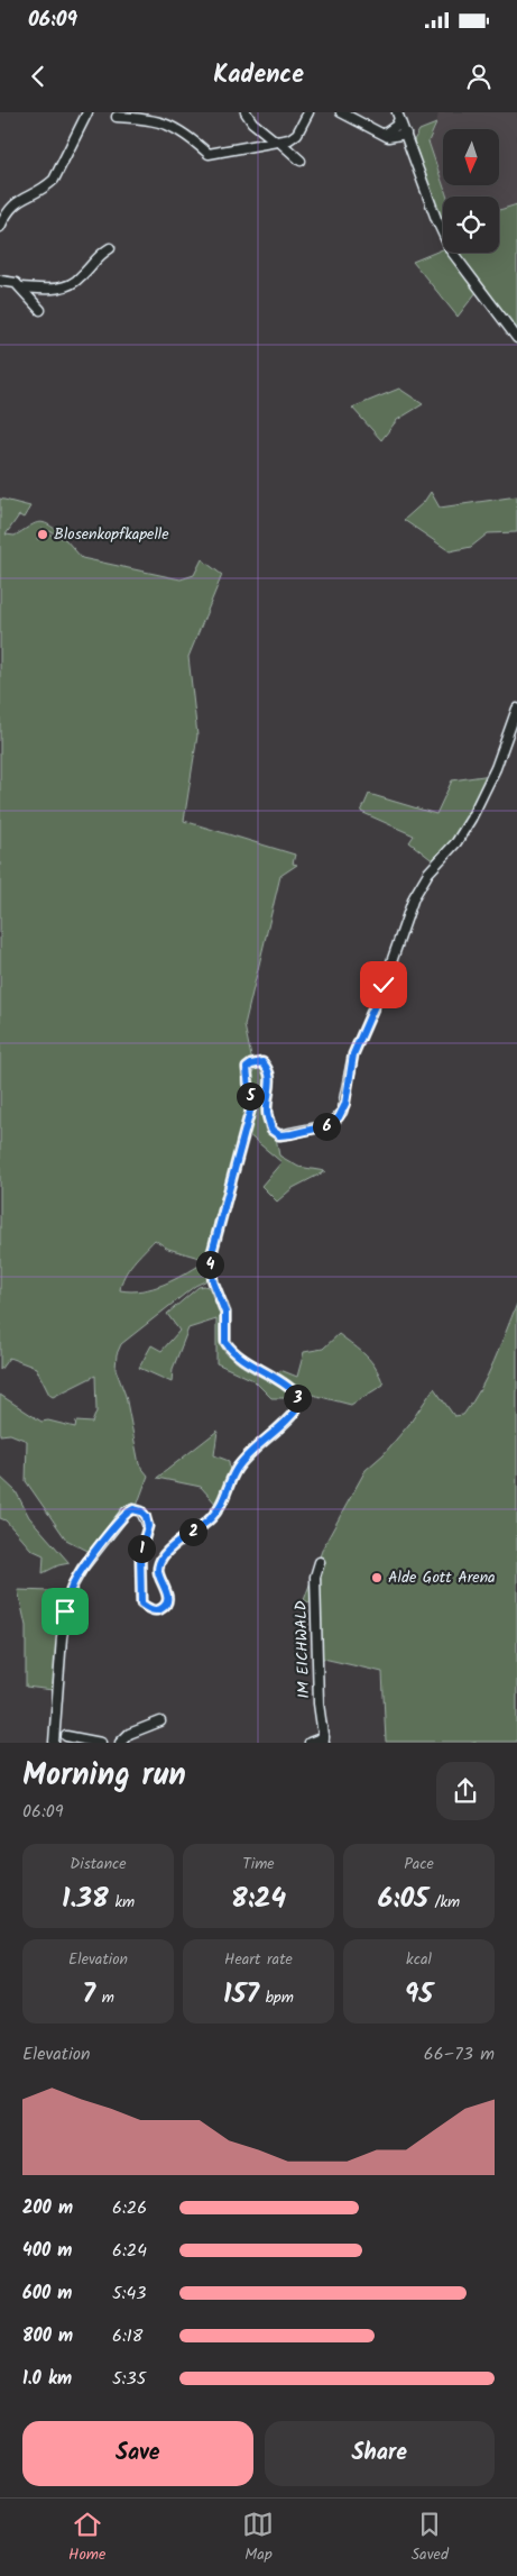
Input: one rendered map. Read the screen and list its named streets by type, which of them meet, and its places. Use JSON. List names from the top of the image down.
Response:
{
  "streets": {
    "street": ["IM EICHWALD"]
  },
  "places": ["Blosenkopfkapelle", "Alde Gott Arena"],
  "north": "bottom",
  "page": {
    "status": "06:09",
    "header": "Kadence",
    "pins": [
      "5",
      "6",
      "4",
      "3",
      "2",
      "1"
    ],
    "heading": ["Morning run", "06:09"],
    "stats": [
      ["Distance", "1.38 km"],
      ["Time", "8:24"],
      ["Pace", "6:05 /km"],
      ["Elevation", "7 m"],
      ["Heart rate", "157 bpm"],
      ["kcal", "95"]
    ],
    "chart": ["Elevation", "66–73 m"],
    "list": [
      {
        "name": "200 m",
        "note": "6:26"
      },
      {
        "name": "400 m",
        "note": "6:24"
      },
      {
        "name": "600 m",
        "note": "5:43"
      },
      {
        "name": "800 m",
        "note": "6:18"
      },
      {
        "name": "1.0 km",
        "note": "5:35"
      }
    ],
    "buttons": ["Save", "Share"],
    "tabs": ["Home", "Map", "Saved"]
  }
}
